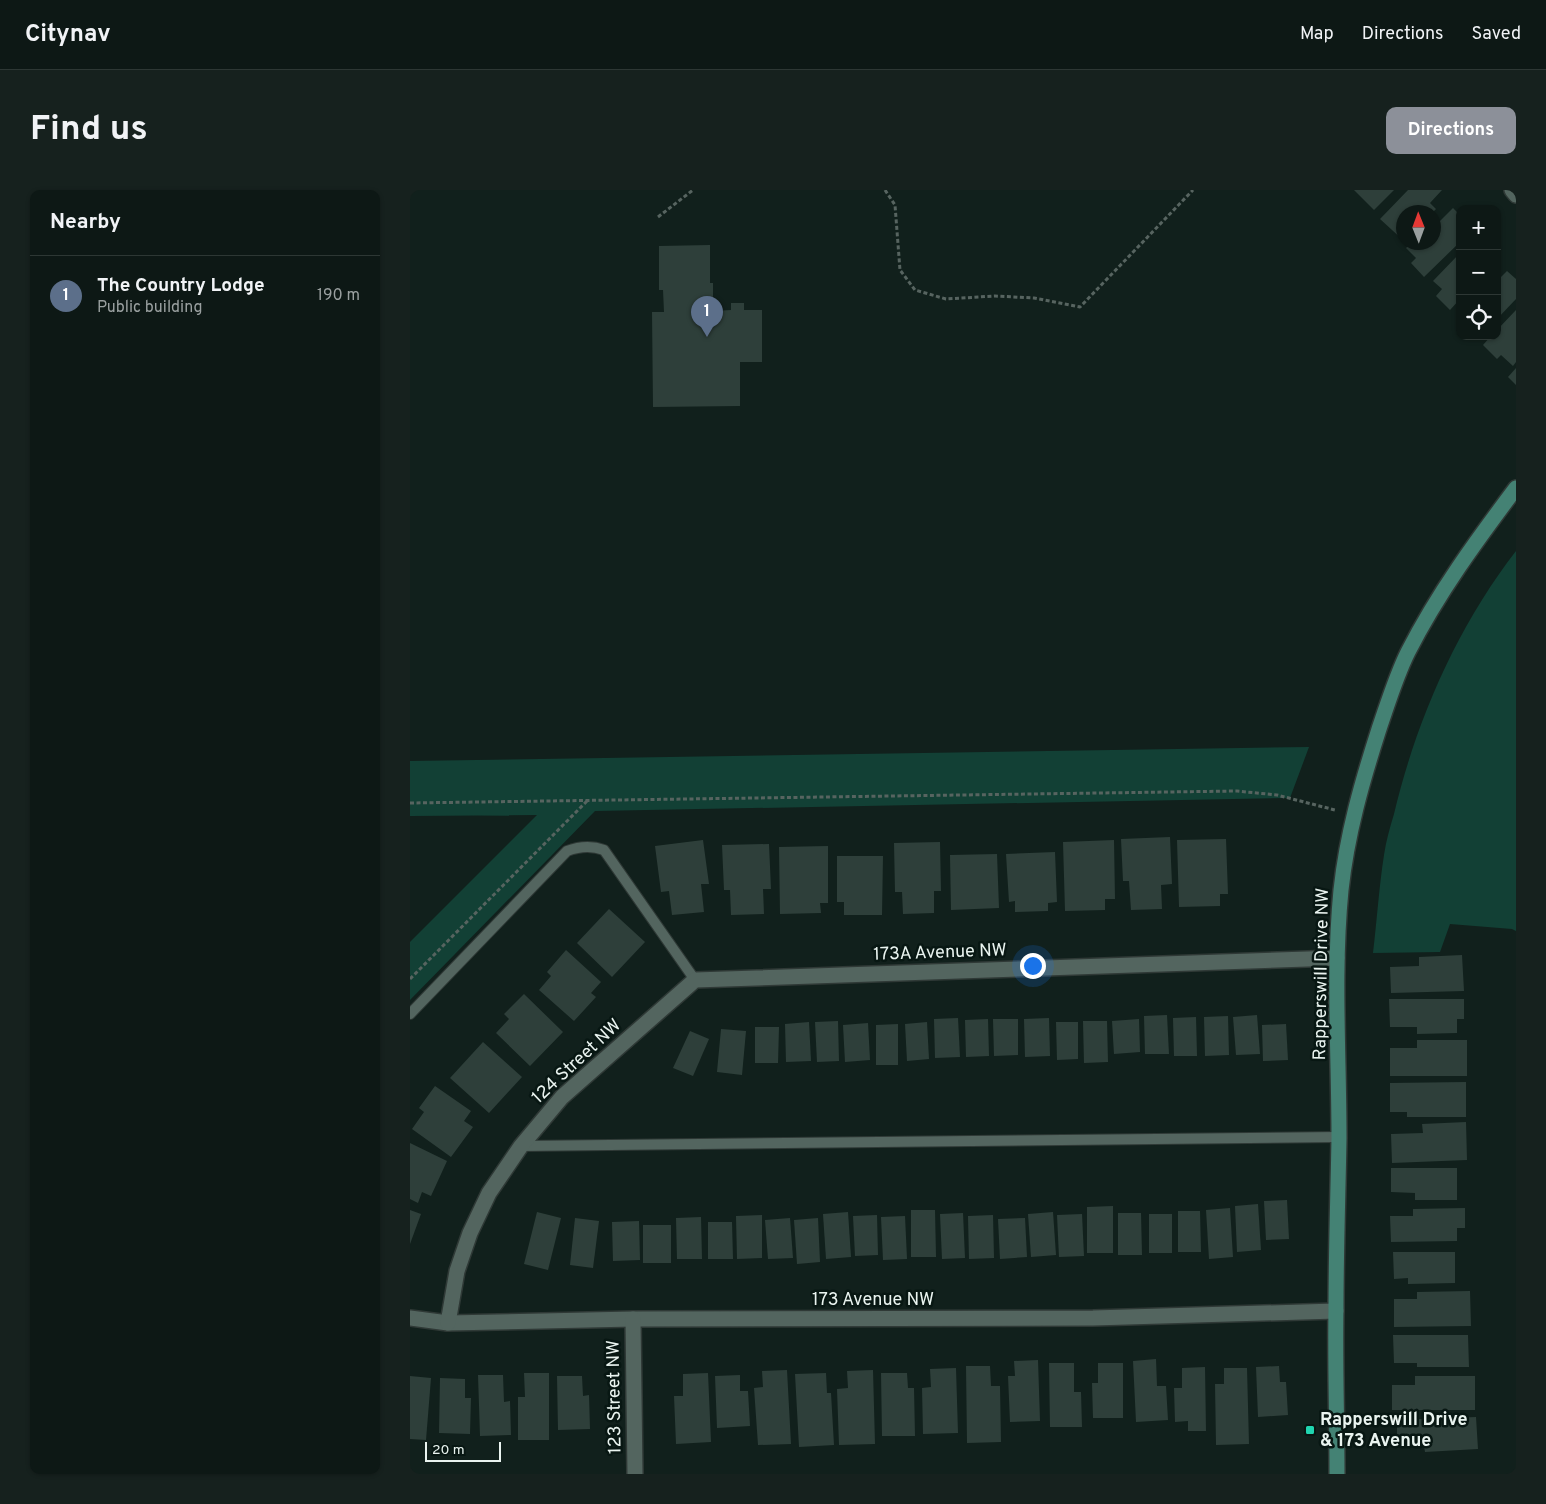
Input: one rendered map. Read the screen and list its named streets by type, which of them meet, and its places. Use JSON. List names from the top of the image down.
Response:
{
  "streets": {
    "street": [
      "173A Avenue NW",
      "Rapperswill Drive NW",
      "124 Street NW",
      "173 Avenue NW",
      "123 Street NW"
    ]
  },
  "crossings": [
    ["173A Avenue NW", "Rapperswill Drive NW"],
    ["173A Avenue NW", "124 Street NW"],
    ["Rapperswill Drive NW", "173 Avenue NW"],
    ["124 Street NW", "173 Avenue NW"],
    ["173 Avenue NW", "123 Street NW"]
  ],
  "places": {
    "transit": ["Rapperswill Drive & 173 Avenue"]
  },
  "scale_bar": "20 m",
  "north": "top",
  "page": {
    "header": "Citynav",
    "nav": ["Map", "Directions", "Saved"],
    "buttons": "Directions",
    "title": "Find us",
    "heading": "Nearby",
    "map_buttons": ["+", "−"],
    "list": [
      {
        "mark": "1",
        "name": "The Country Lodge",
        "note": "Public building",
        "value": "190 m"
      }
    ],
    "pins": "1",
    "scale": "20 m"
  }
}
